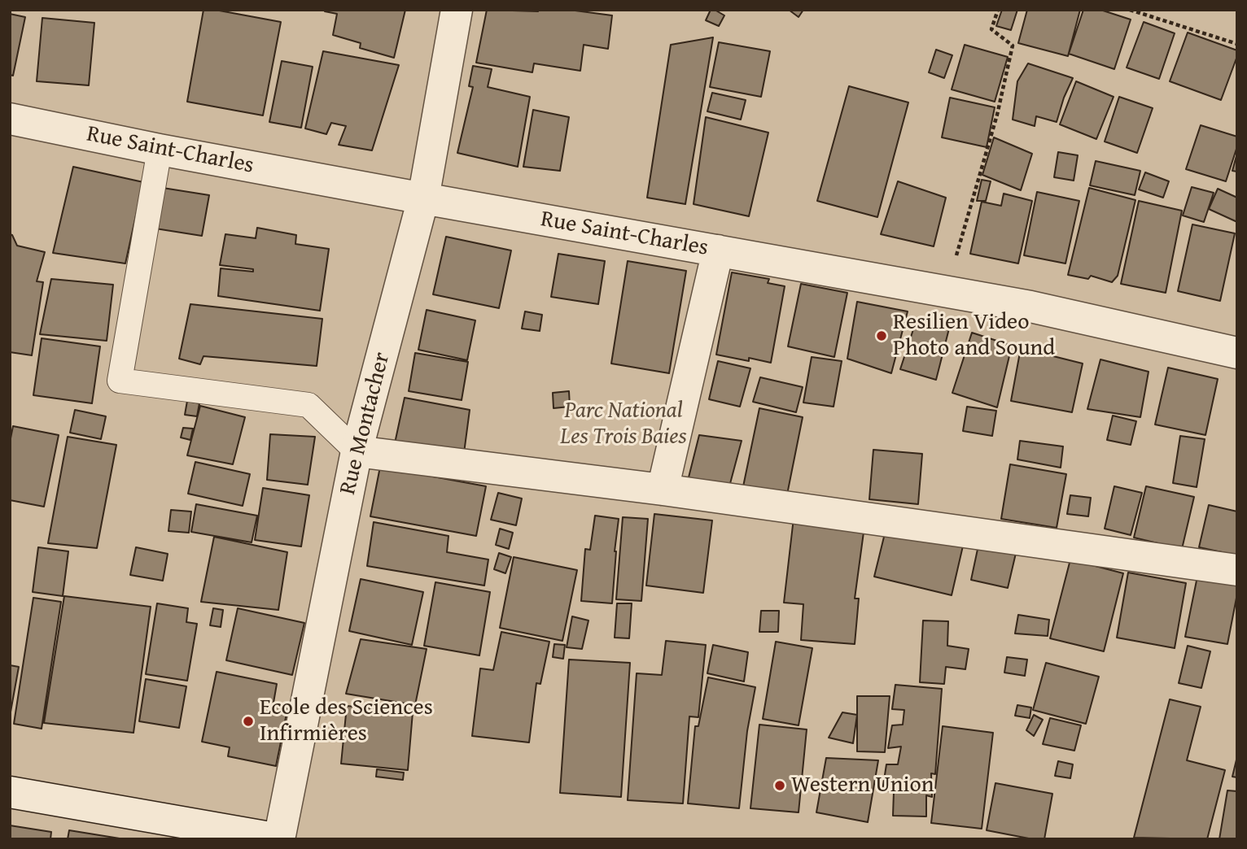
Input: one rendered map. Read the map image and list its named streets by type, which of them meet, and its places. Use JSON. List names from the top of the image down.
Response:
{
  "streets": {
    "street": ["Rue Saint-Charles", "Rue Montacher"]
  },
  "crossings": [
    ["Rue Saint-Charles", "Rue Montacher"]
  ],
  "parks": ["Parc National Les Trois Baies"],
  "places": ["Resilien Video Photo and Sound", "Ecole des Sciences Infirmières", "Western Union"]
}
